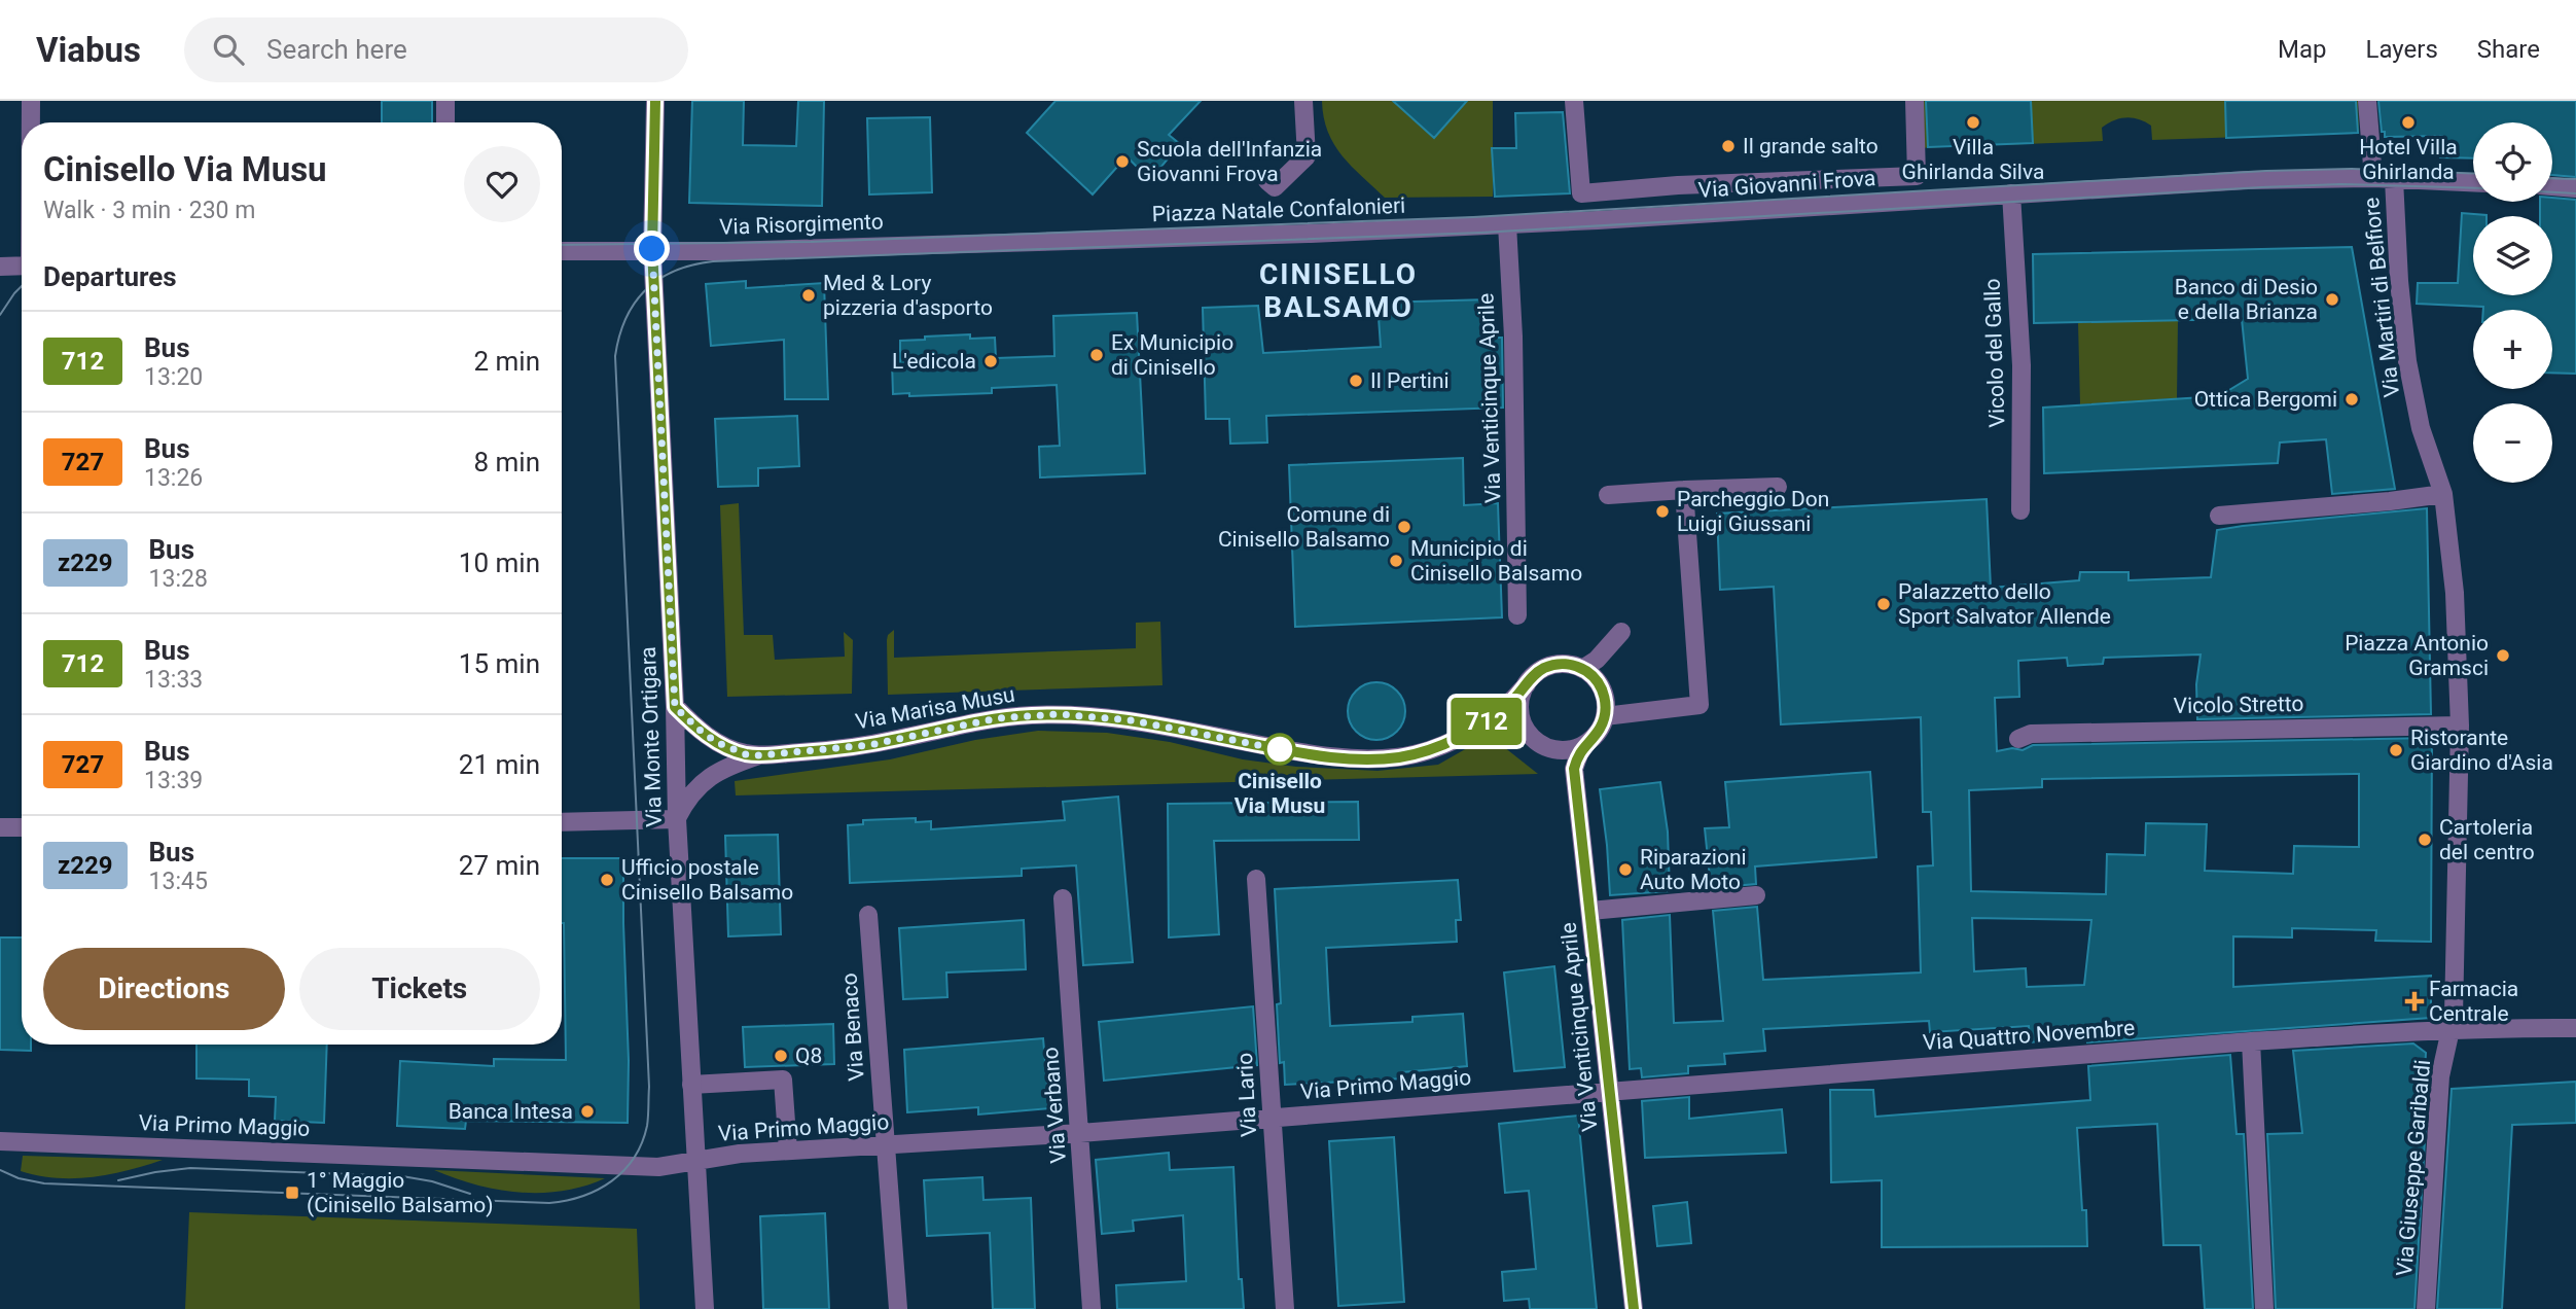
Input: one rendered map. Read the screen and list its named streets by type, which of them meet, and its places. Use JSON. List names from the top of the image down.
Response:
{
  "streets": {
    "street": [
      "Via Giovanni Frova",
      "Piazza Natale Confalonieri",
      "Via Risorgimento",
      "Via Martiri di Belfiore",
      "Vicolo del Gallo",
      "Via Venticinque Aprile",
      "Vicolo Stretto",
      "Via Marisa Musu",
      "Via Monte Ortigara",
      "Via Benaco",
      "Via Quattro Novembre",
      "Via Primo Maggio",
      "Via Lario",
      "Via Verbano",
      "Via Giuseppe Garibaldi"
    ]
  },
  "crossings": [
    ["Via Giovanni Frova", "Piazza Natale Confalonieri"],
    ["Via Giovanni Frova", "Via Martiri di Belfiore"],
    ["Via Giovanni Frova", "Vicolo del Gallo"],
    ["Via Giovanni Frova", "Via Venticinque Aprile"],
    ["Piazza Natale Confalonieri", "Via Risorgimento"],
    ["Piazza Natale Confalonieri", "Via Venticinque Aprile"],
    ["Via Risorgimento", "Via Monte Ortigara"],
    ["Via Venticinque Aprile", "Via Marisa Musu"],
    ["Via Venticinque Aprile", "Via Quattro Novembre"],
    ["Via Venticinque Aprile", "Via Primo Maggio"],
    ["Via Marisa Musu", "Via Monte Ortigara"],
    ["Via Monte Ortigara", "Via Primo Maggio"],
    ["Via Benaco", "Via Primo Maggio"],
    ["Via Quattro Novembre", "Via Primo Maggio"],
    ["Via Quattro Novembre", "Via Giuseppe Garibaldi"],
    ["Via Primo Maggio", "Via Lario"],
    ["Via Primo Maggio", "Via Verbano"]
  ],
  "districts": ["CINISELLO BALSAMO"],
  "places": {
    "other": [
      "Villa Ghirlanda Silva",
      "Hotel Villa Ghirlanda",
      "Il grande salto",
      "Scuola dell'Infanzia Giovanni Frova",
      "Med & Lory pizzeria d'asporto",
      "Banco di Desio e della Brianza",
      "Ex Municipio di Cinisello",
      "L'edicola",
      "Il Pertini",
      "Ottica Bergomi",
      "Parcheggio Don Luigi Giussani",
      "Comune di Cinisello Balsamo",
      "Municipio di Cinisello Balsamo",
      "Palazzetto dello Sport Salvator Allende",
      "Piazza Antonio Gramsci",
      "Cinisello Via Musu",
      "Ristorante Giardino d'Asia",
      "Cartoleria del centro",
      "Riparazioni Auto Moto",
      "Ufficio postale Cinisello Balsamo",
      "Q8",
      "Banca Intesa"
    ],
    "health": ["Farmacia Centrale"],
    "transit": ["1° Maggio (Cinisello Balsamo)"]
  },
  "lines": ["bus line 712"],
  "page": {
    "header": "Viabus",
    "search": "Search here",
    "nav": ["Map", "Layers", "Share"],
    "on_map": "712",
    "map_buttons": ["+", "−"],
    "heading": [
      ["Cinisello Via Musu", "Walk · 3 min · 230 m"],
      "Departures"
    ],
    "list": [
      {
        "mark": "712",
        "name": "Bus",
        "note": "13:20",
        "value": "2 min"
      },
      {
        "mark": "727",
        "name": "Bus",
        "note": "13:26",
        "value": "8 min"
      },
      {
        "mark": "z229",
        "name": "Bus",
        "note": "13:28",
        "value": "10 min"
      },
      {
        "mark": "712",
        "name": "Bus",
        "note": "13:33",
        "value": "15 min"
      },
      {
        "mark": "727",
        "name": "Bus",
        "note": "13:39",
        "value": "21 min"
      },
      {
        "mark": "z229",
        "name": "Bus",
        "note": "13:45",
        "value": "27 min"
      }
    ],
    "buttons": ["Directions", "Tickets"]
  }
}
